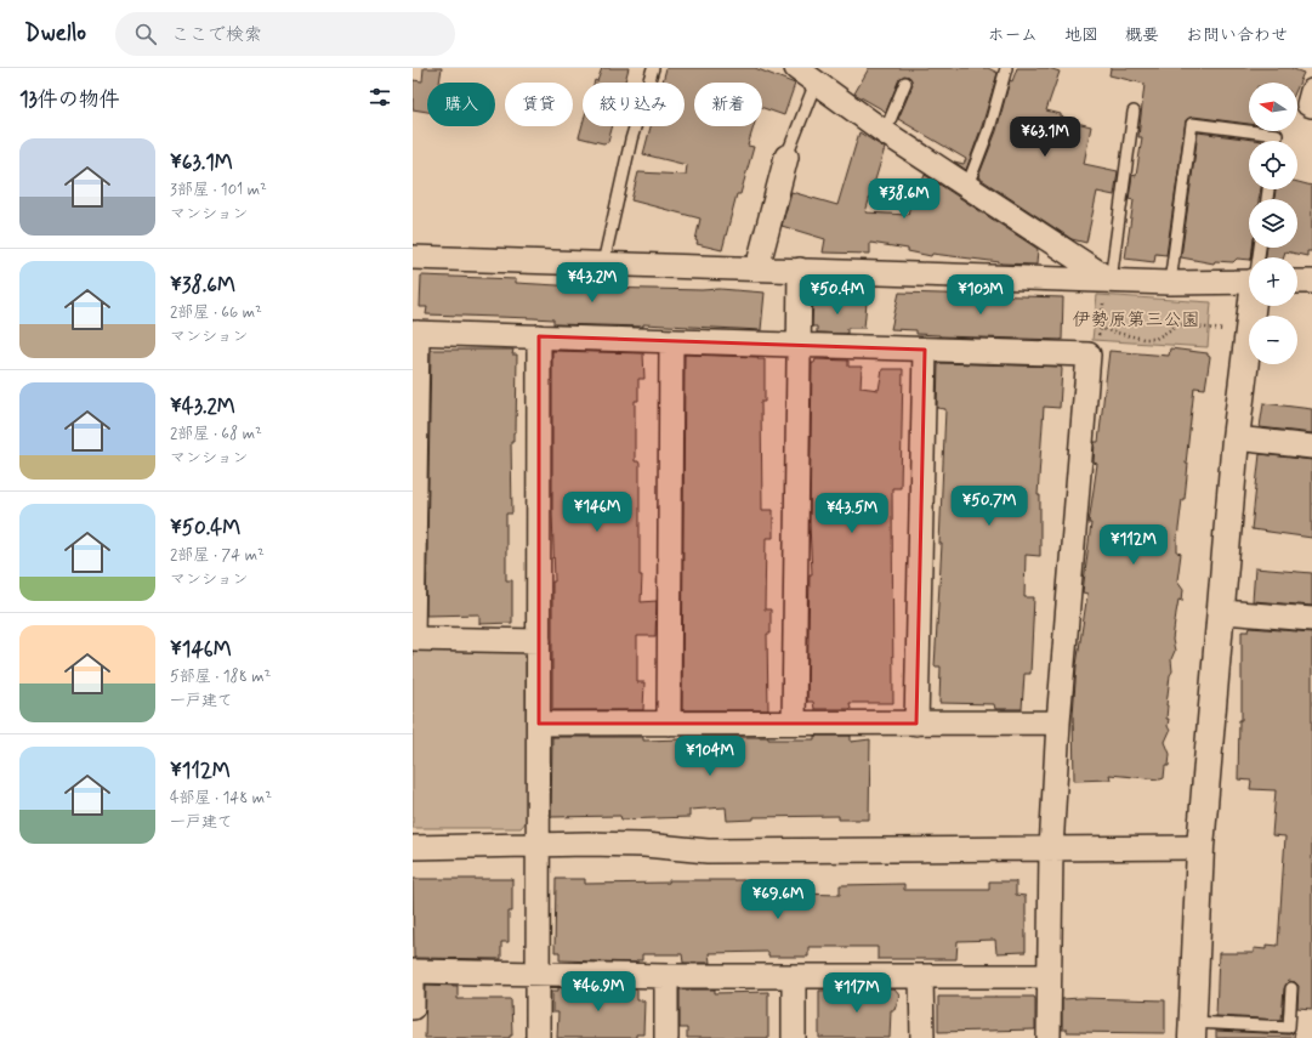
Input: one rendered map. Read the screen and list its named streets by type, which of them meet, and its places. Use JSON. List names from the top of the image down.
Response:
{
  "parks": ["伊勢原第三公園"],
  "north": "left",
  "page": {
    "header": "Dwello",
    "search": "ここで検索",
    "nav": [
      "ホーム",
      "地図",
      "概要",
      "お問い合わせ"
    ],
    "heading": "13件の物件",
    "map_buttons": ["+", "−"],
    "chip": [
      "購入",
      "賃貸",
      "絞り込み",
      "新着"
    ],
    "price": [
      "¥63.1M",
      "¥38.6M",
      "¥43.2M",
      "¥50.4M",
      "¥103M",
      "¥50.7M",
      "¥146M",
      "¥43.5M",
      "¥112M",
      "¥104M",
      "¥69.6M",
      "¥46.9M",
      "¥117M"
    ],
    "list": [
      {
        "name": "¥63.1M",
        "note": "3部屋 · 101 m² · マンション"
      },
      {
        "name": "¥38.6M",
        "note": "2部屋 · 66 m² · マンション"
      },
      {
        "name": "¥43.2M",
        "note": "2部屋 · 68 m² · マンション"
      },
      {
        "name": "¥50.4M",
        "note": "2部屋 · 74 m² · マンション"
      },
      {
        "name": "¥146M",
        "note": "5部屋 · 188 m² · 一戸建て"
      },
      {
        "name": "¥112M",
        "note": "4部屋 · 148 m² · 一戸建て"
      }
    ]
  }
}
